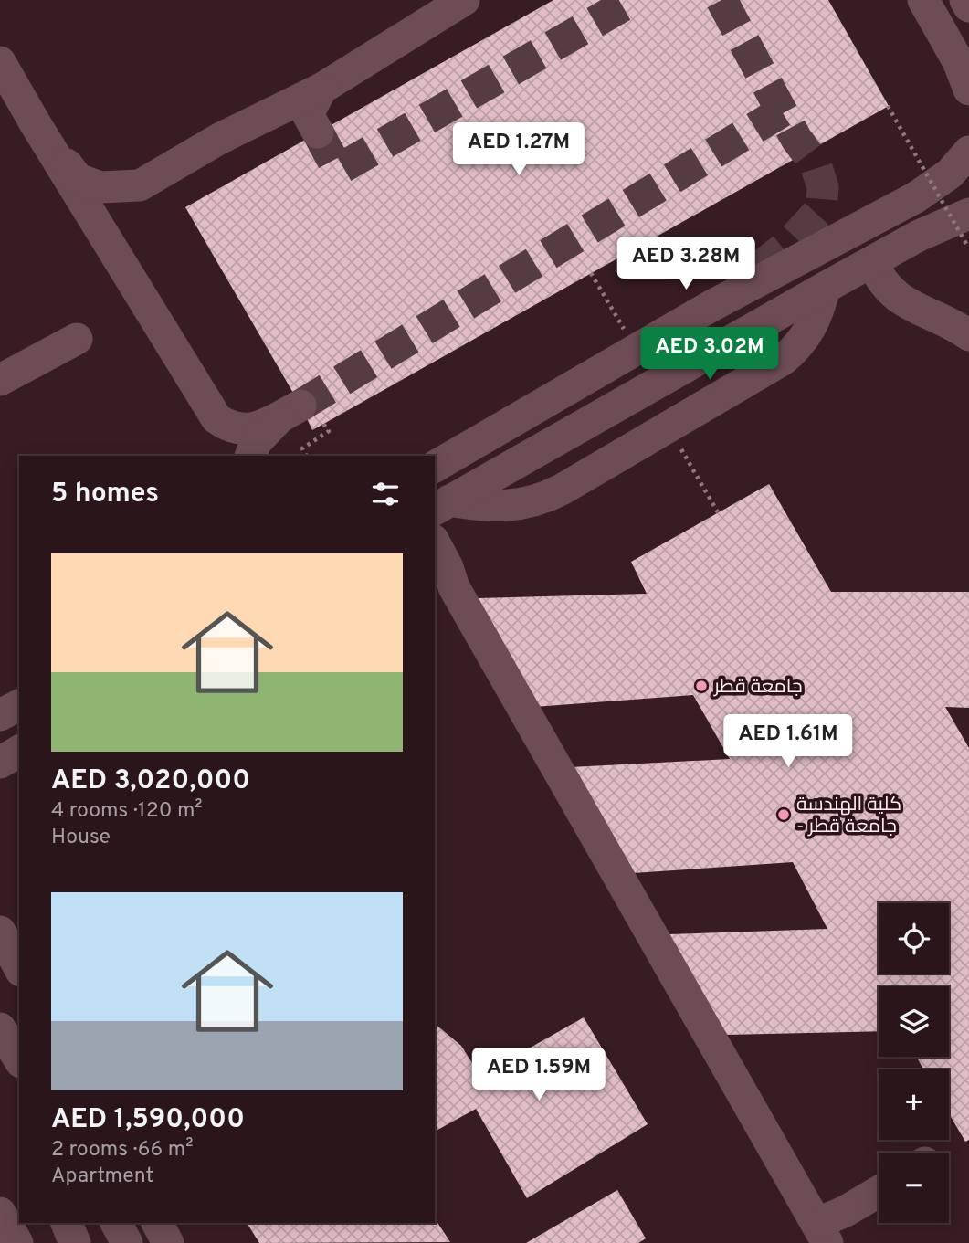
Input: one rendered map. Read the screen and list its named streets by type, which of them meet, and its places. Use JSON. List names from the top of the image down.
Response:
{
  "places": ["جامعة قطر", "كلية الهندسة - جامعة قطر"],
  "page": {
    "price": [
      "AED 1.27M",
      "AED 3.28M",
      "AED 3.02M",
      "AED 1.61M",
      "AED 1.59M"
    ],
    "heading": "5 homes",
    "list": [
      {
        "name": "AED 3,020,000",
        "note": "4 rooms · 120 m² · House"
      },
      {
        "name": "AED 1,590,000",
        "note": "2 rooms · 66 m² · Apartment"
      }
    ],
    "map_buttons": ["+", "−"]
  }
}
